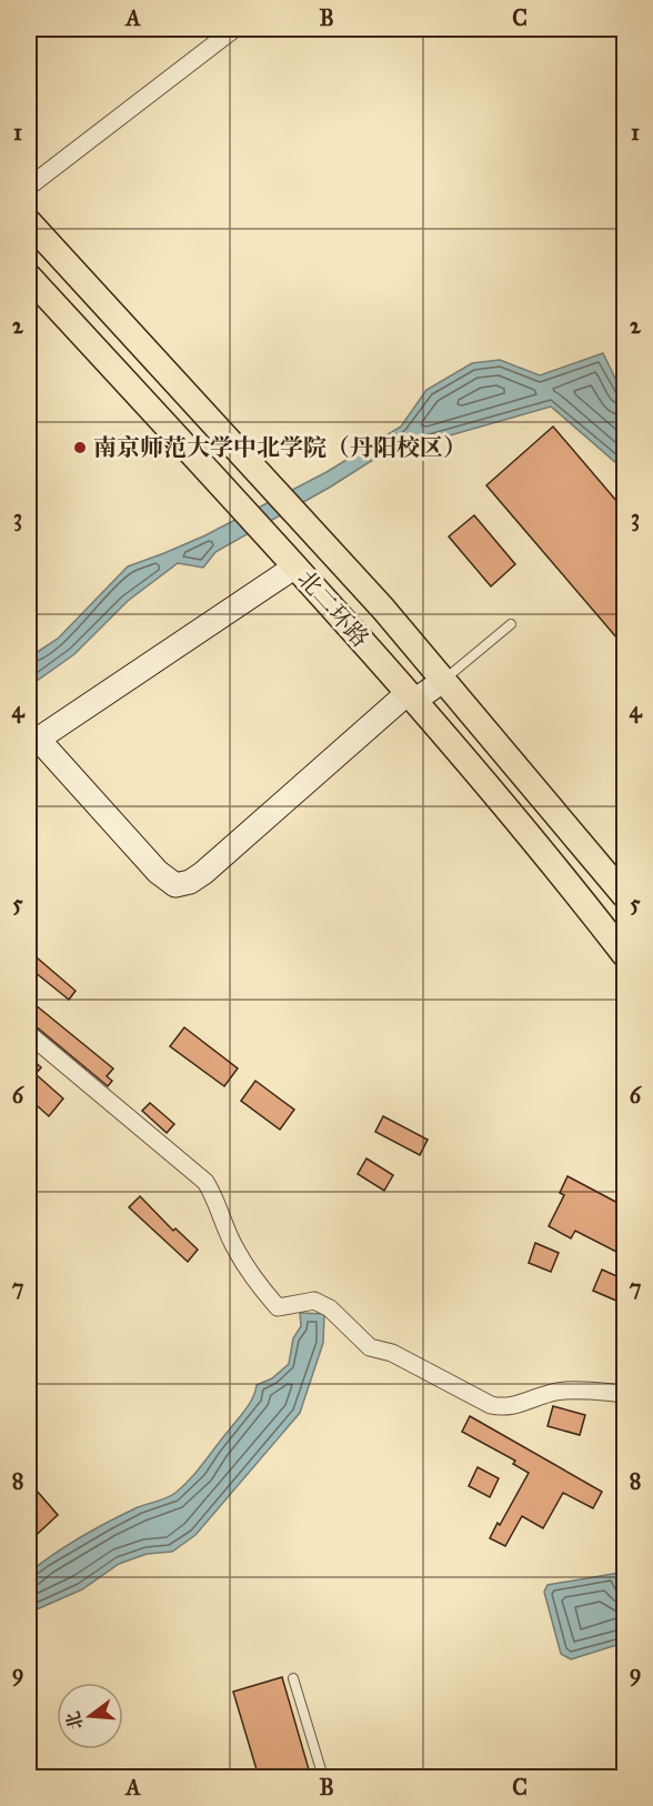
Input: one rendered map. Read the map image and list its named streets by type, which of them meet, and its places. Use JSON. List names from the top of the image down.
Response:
{
  "streets": {
    "main road": ["北二环路"]
  },
  "places": ["南京师范大学中北学院（丹阳校区）"],
  "north": "left",
  "grid": {
    "columns": ["A", "B", "C"],
    "rows": [
      "1",
      "2",
      "3",
      "4",
      "5",
      "6",
      "7",
      "8",
      "9"
    ]
  }
}
